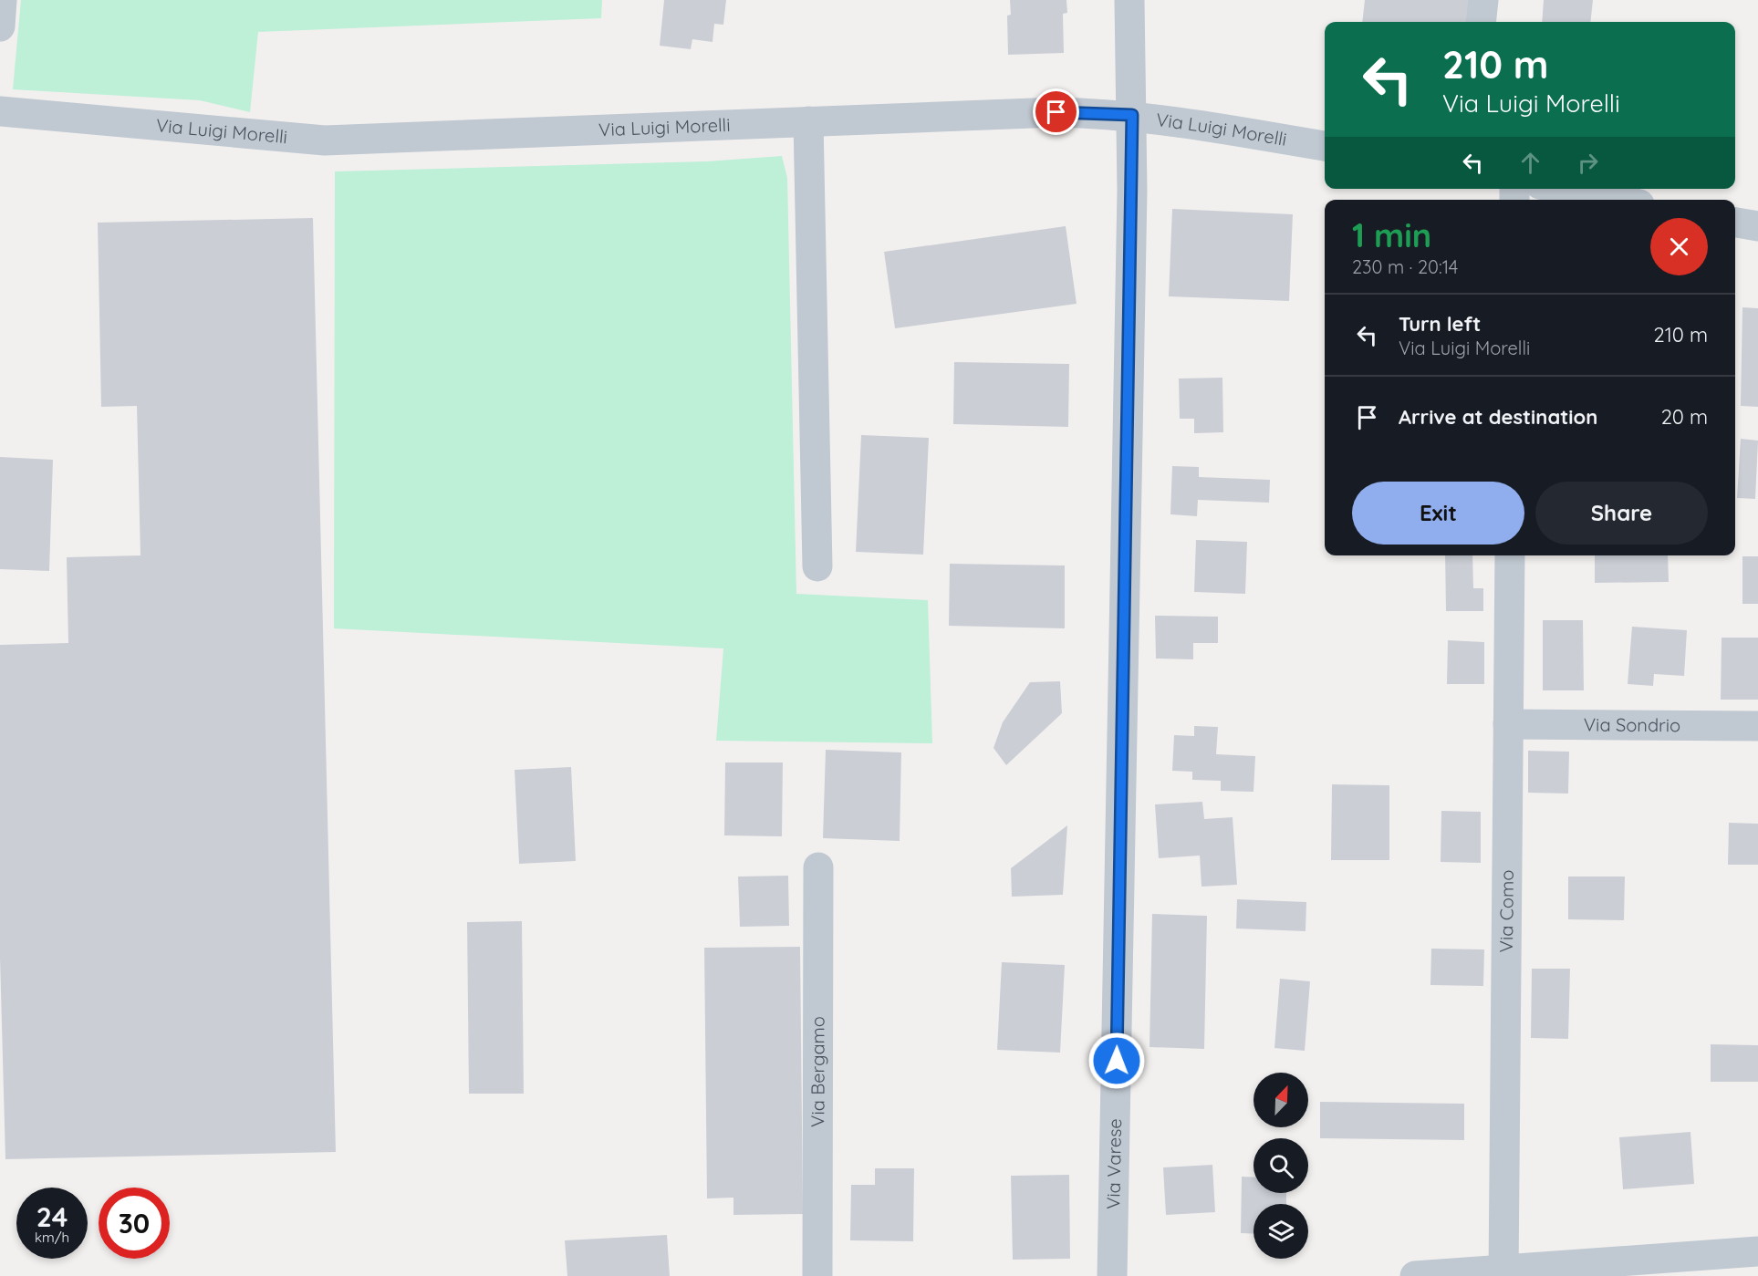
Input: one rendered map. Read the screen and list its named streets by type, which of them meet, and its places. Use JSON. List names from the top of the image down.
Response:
{
  "streets": {
    "street": [
      "Via Luigi Morelli",
      "Via Sondrio",
      "Via Como",
      "Via Bergamo",
      "Via Varese"
    ]
  },
  "crossings": [
    ["Via Luigi Morelli", "Via Varese"],
    ["Via Sondrio", "Via Como"]
  ],
  "north": "top right",
  "page": {
    "turn": ["210 m", "Via Luigi Morelli"],
    "heading": ["1 min", "230 m · 20:14"],
    "list": [
      {
        "name": "Turn left",
        "note": "Via Luigi Morelli",
        "value": "210 m"
      },
      {
        "name": "Arrive at destination",
        "value": "20 m"
      }
    ],
    "buttons": ["Exit", "Share"],
    "speed": "24 km/h",
    "limit": "30"
  }
}
